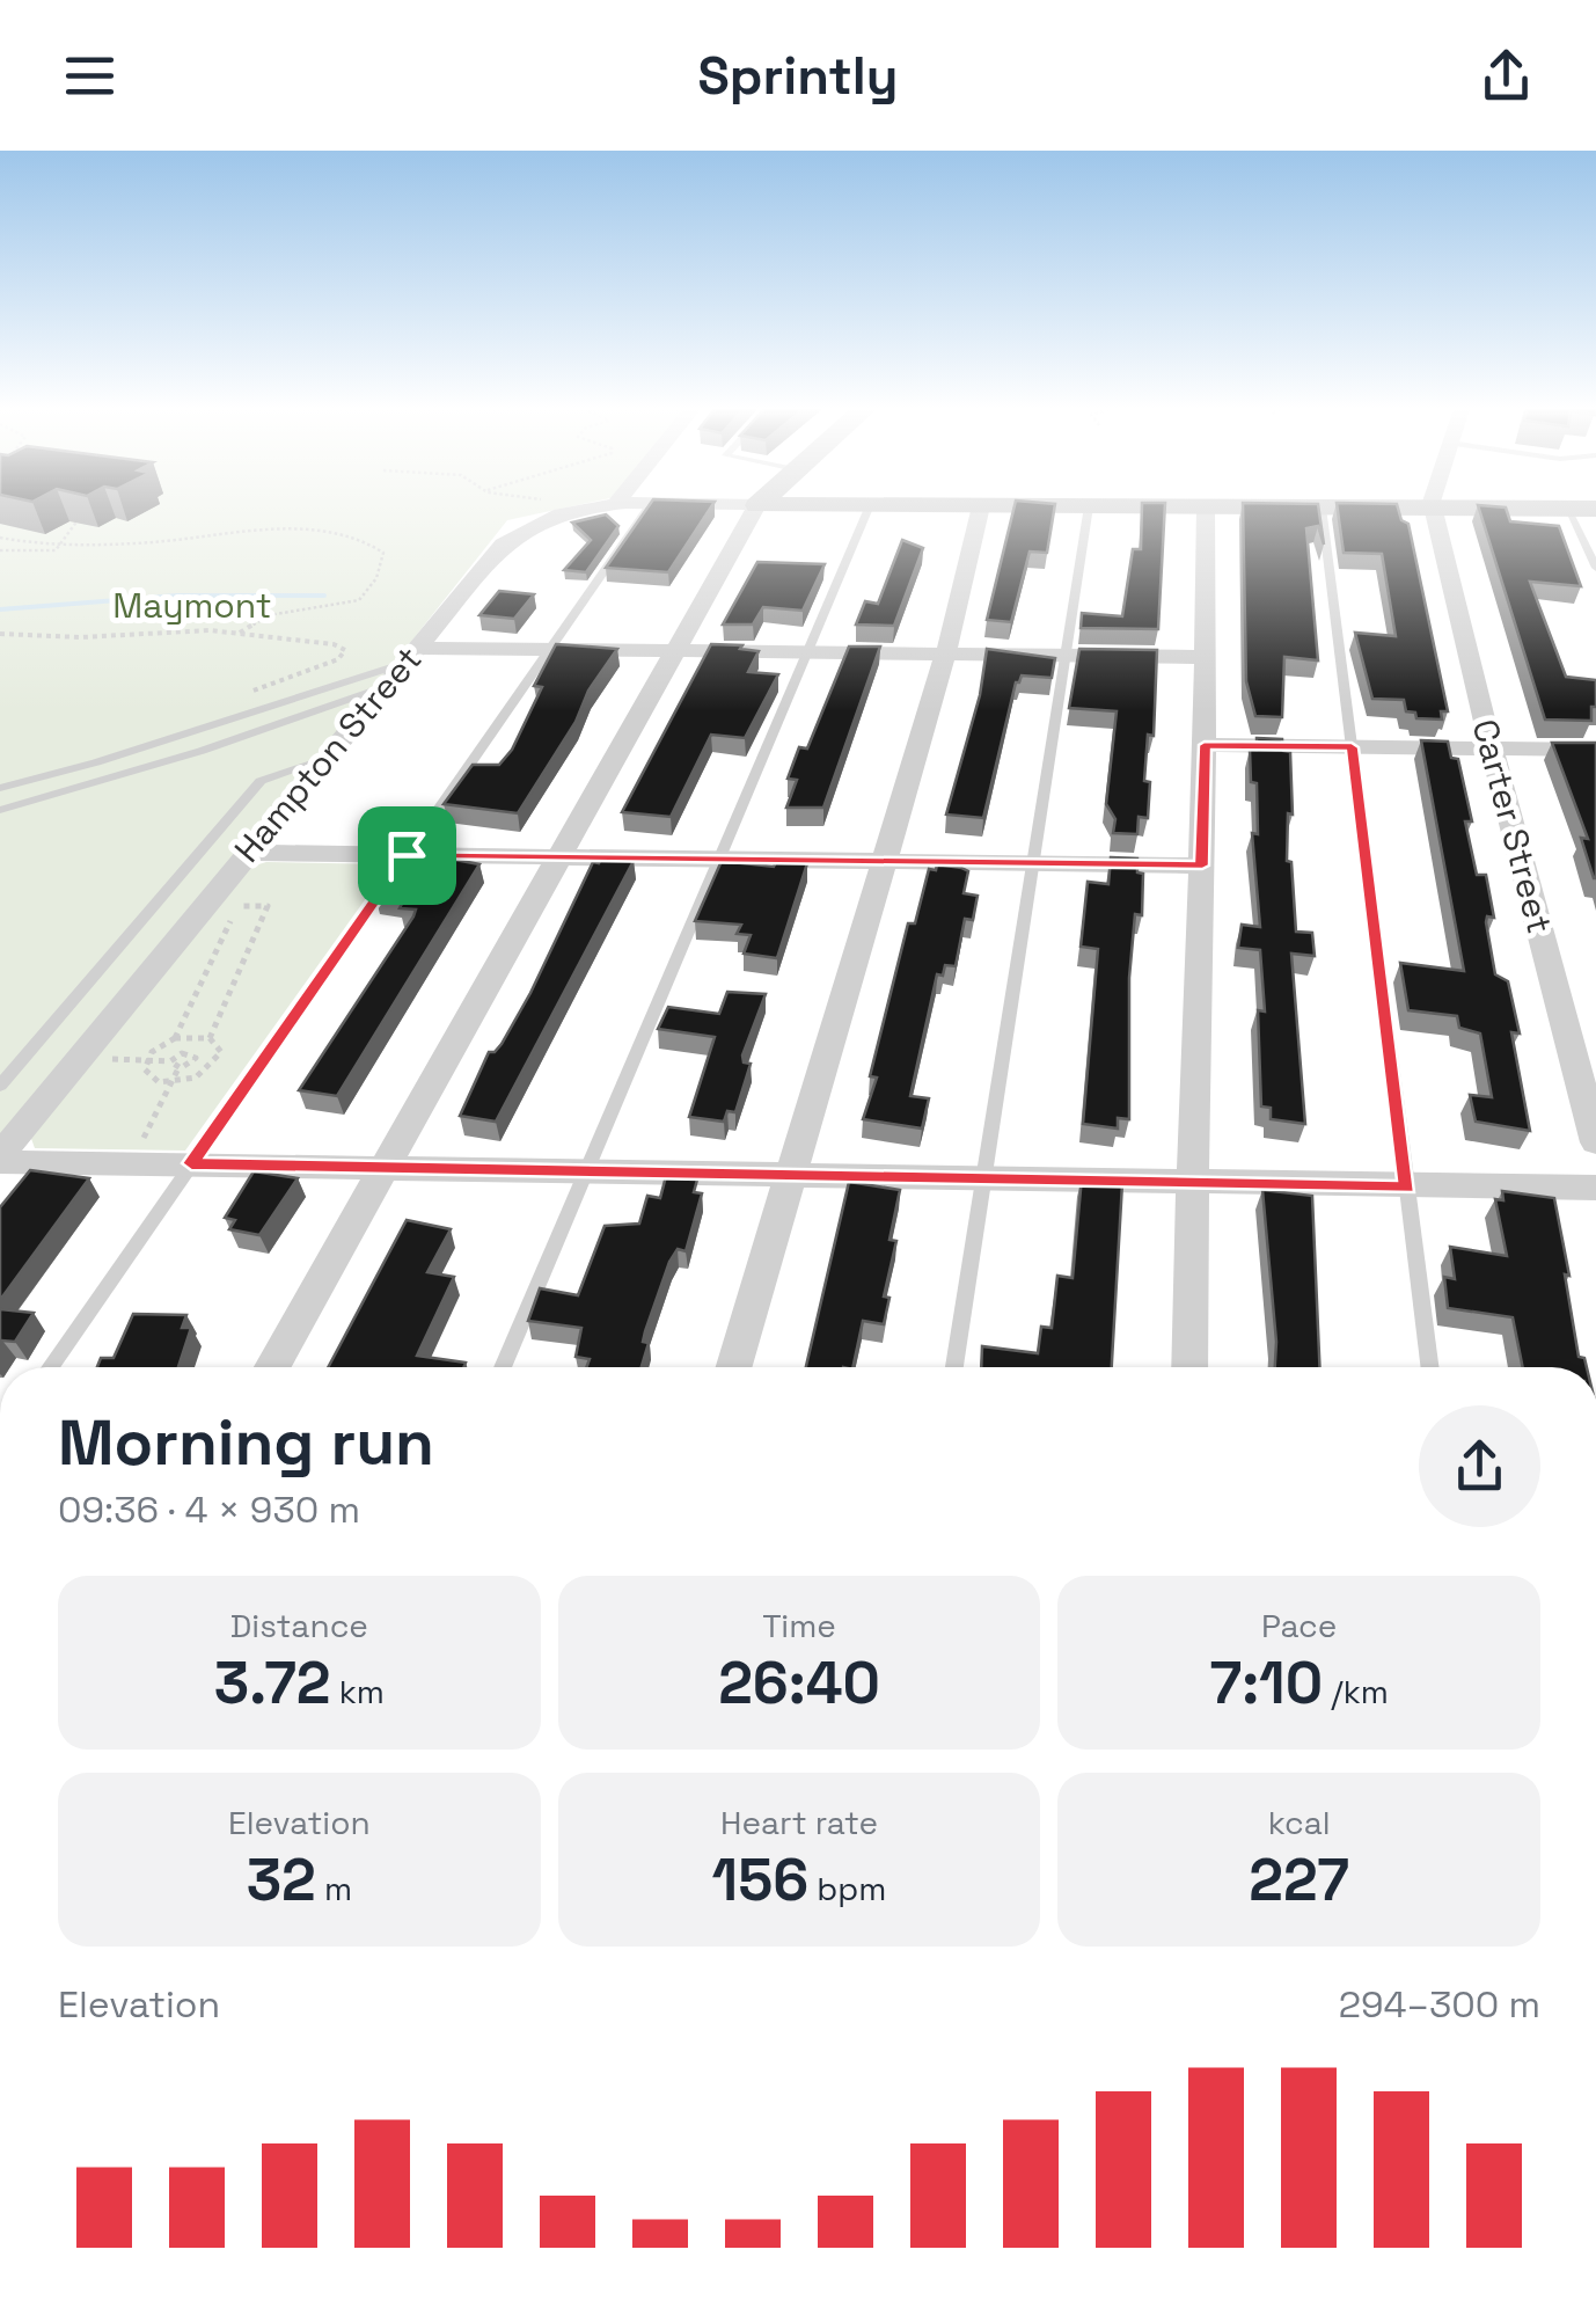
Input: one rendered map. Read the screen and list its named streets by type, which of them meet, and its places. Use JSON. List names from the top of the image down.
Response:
{
  "streets": {
    "street": ["Hampton Street", "Carter Street"]
  },
  "parks": ["Maymont"],
  "page": {
    "header": "Sprintly",
    "heading": ["Morning run", "09:36 · 4 × 930 m"],
    "stats": [
      ["Distance", "3.72 km"],
      ["Time", "26:40"],
      ["Pace", "7:10 /km"],
      ["Elevation", "32 m"],
      ["Heart rate", "156 bpm"],
      ["kcal", "227"]
    ],
    "chart": ["Elevation", "294–300 m"]
  }
}
